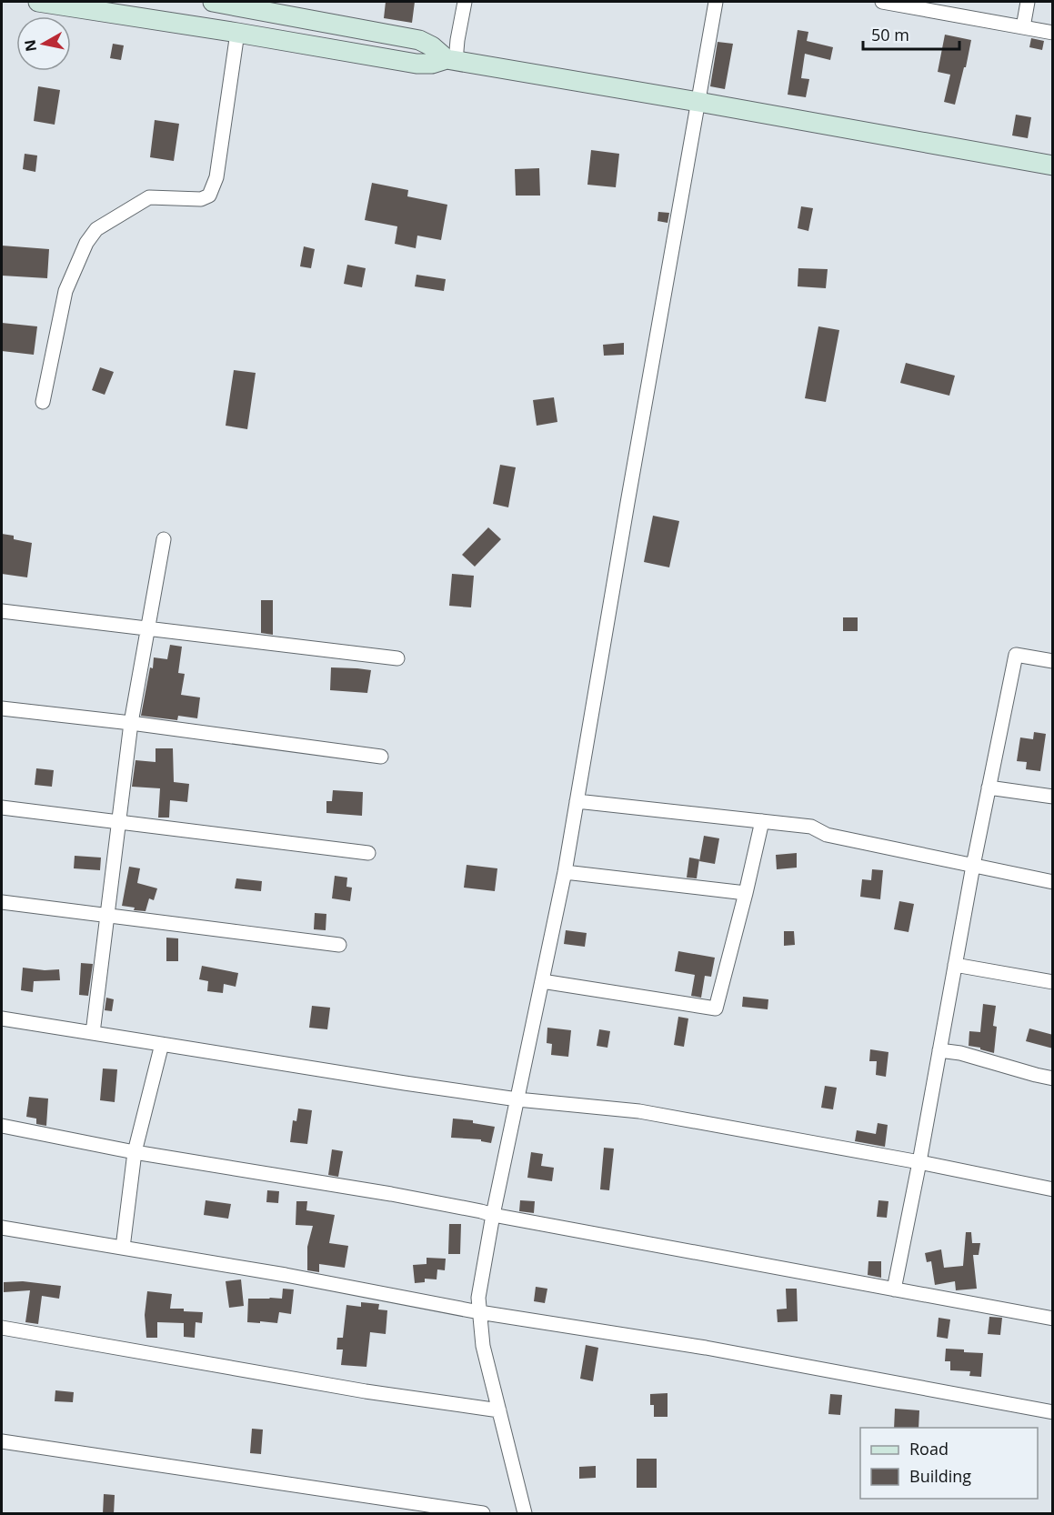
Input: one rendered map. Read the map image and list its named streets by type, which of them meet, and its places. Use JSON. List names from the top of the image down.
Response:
{
  "legend": ["Road", "Building"],
  "scale_bar": "50 m",
  "north": "left"
}
